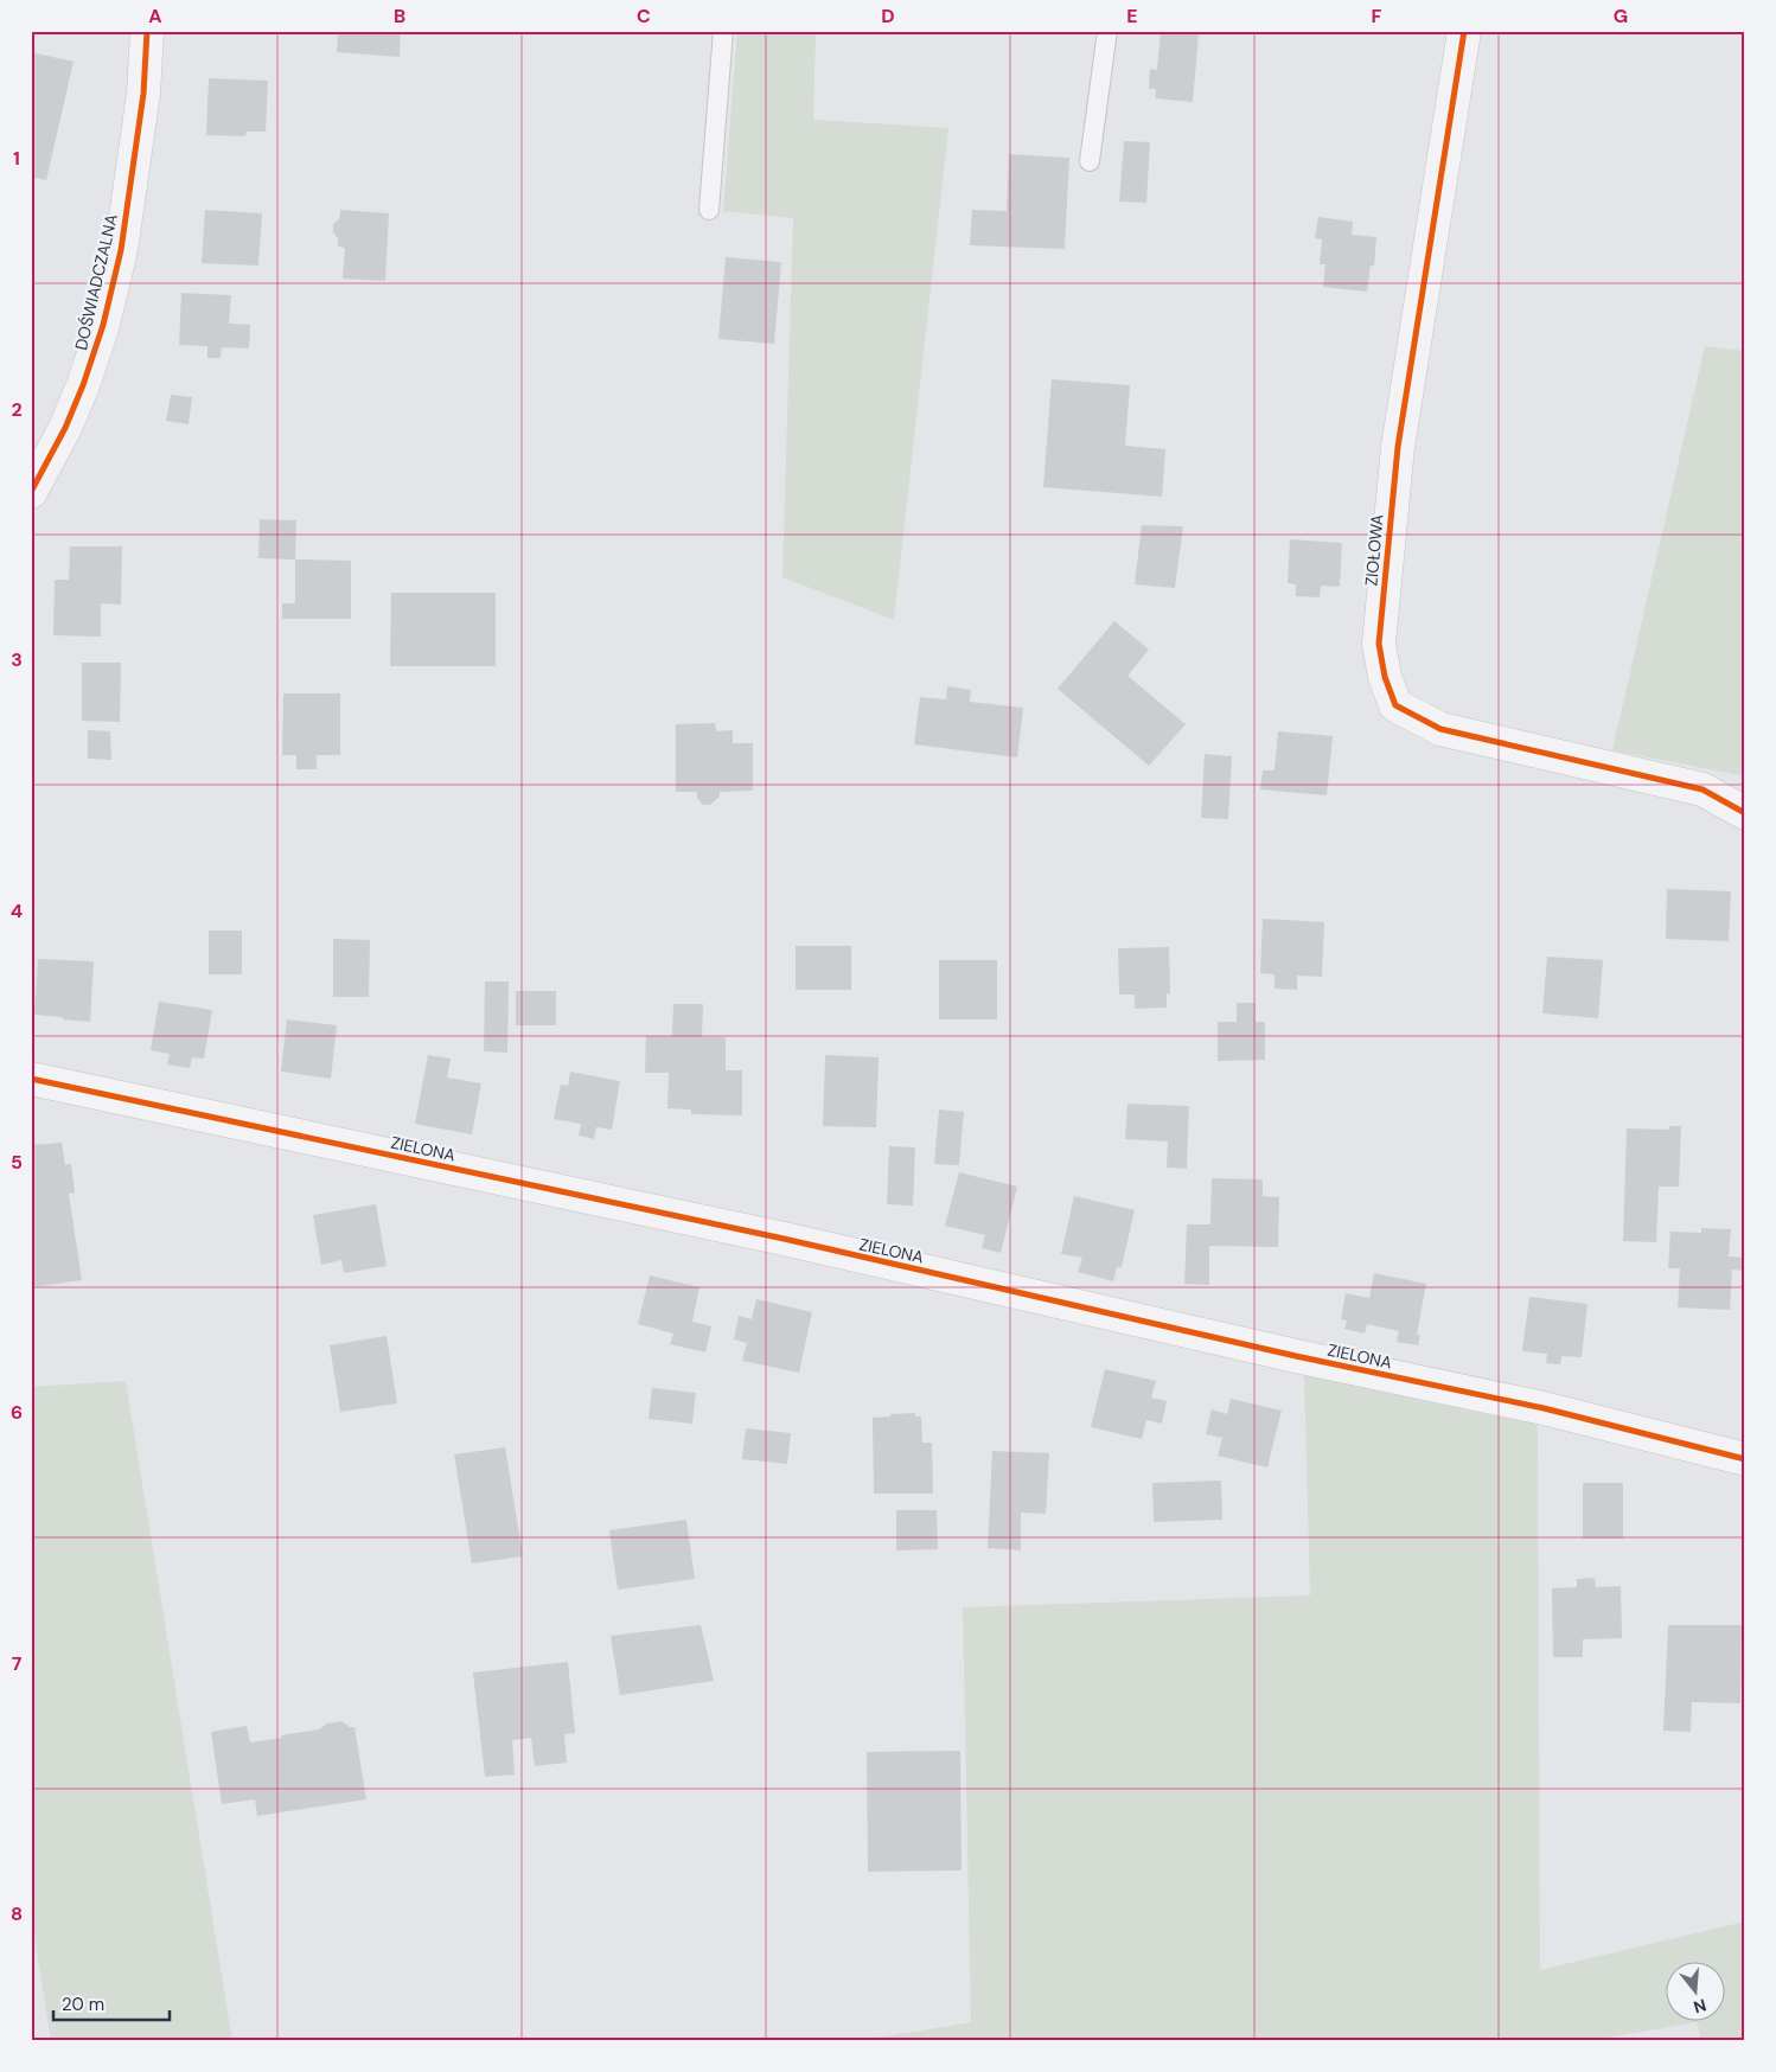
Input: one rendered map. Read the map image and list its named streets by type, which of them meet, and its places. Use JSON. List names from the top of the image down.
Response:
{
  "streets": {
    "street": ["DOŚWIADCZALNA", "ZIOŁOWA", "ZIELONA"]
  },
  "scale_bar": "20 m",
  "north": "bottom",
  "grid": {
    "columns": [
      "A",
      "B",
      "C",
      "D",
      "E",
      "F",
      "G"
    ],
    "rows": [
      "1",
      "2",
      "3",
      "4",
      "5",
      "6",
      "7",
      "8"
    ]
  }
}
